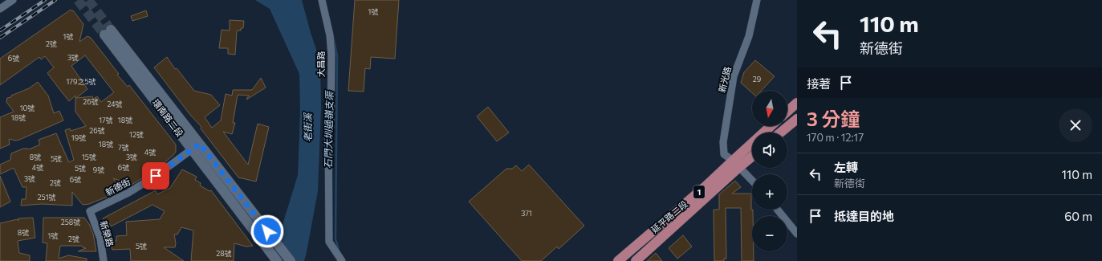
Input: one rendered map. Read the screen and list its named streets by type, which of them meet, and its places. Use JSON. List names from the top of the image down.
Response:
{
  "streets": {
    "main road": ["環南路二段", "1", "延平路二段"],
    "street": [
      "大昌路",
      "新光路",
      "新德街",
      "新榮路"
    ]
  },
  "crossings": [
    ["新光路", "延平路二段"],
    ["環南路二段", "新德街"],
    ["新德街", "新榮路"]
  ],
  "water": ["老街溪", "石門大圳過嶺支渠"],
  "house_numbers": [
    "1號",
    "1號",
    "2號",
    "3號",
    "6號",
    "29",
    "179之5號",
    "26號",
    "24號",
    "10號",
    "18號",
    "17號",
    "18號",
    "26號",
    "12號",
    "19號",
    "18號",
    "7號",
    "4號",
    "8號",
    "15號",
    "3號",
    "5號",
    "4號",
    "6號",
    "5號",
    "9號",
    "3號",
    "6號",
    "2號",
    "251號",
    "371",
    "258號",
    "8號",
    "1號",
    "2號",
    "5號",
    "28號"
  ],
  "north": "bottom",
  "page": {
    "turn": ["110 m", "新德街"],
    "then": "接著",
    "map_buttons": ["+", "−"],
    "heading": ["3 分鐘", "170 m · 12:17"],
    "list": [
      {
        "name": "左轉",
        "note": "新德街",
        "value": "110 m"
      },
      {
        "name": "抵達目的地",
        "value": "60 m"
      }
    ]
  }
}
